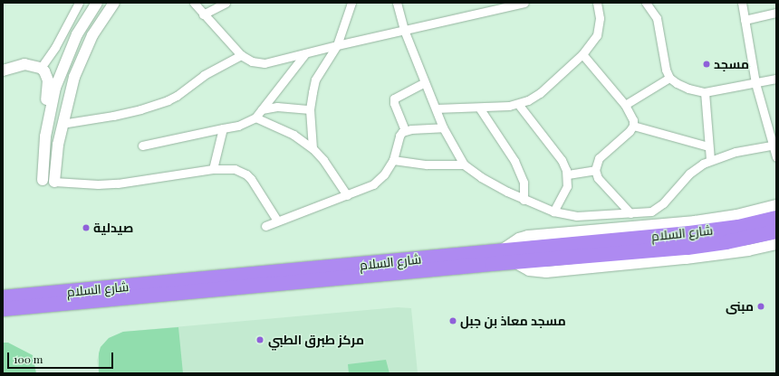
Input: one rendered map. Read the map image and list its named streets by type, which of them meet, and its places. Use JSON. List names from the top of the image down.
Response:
{
  "streets": {
    "highway": ["شارع السلام"]
  },
  "places": [
    "مسجد",
    "صيدلية",
    "مبنى",
    "مسجد معاذ بن جبل",
    "مركز طبرق الطبي"
  ],
  "scale_bar": "100 m"
}
